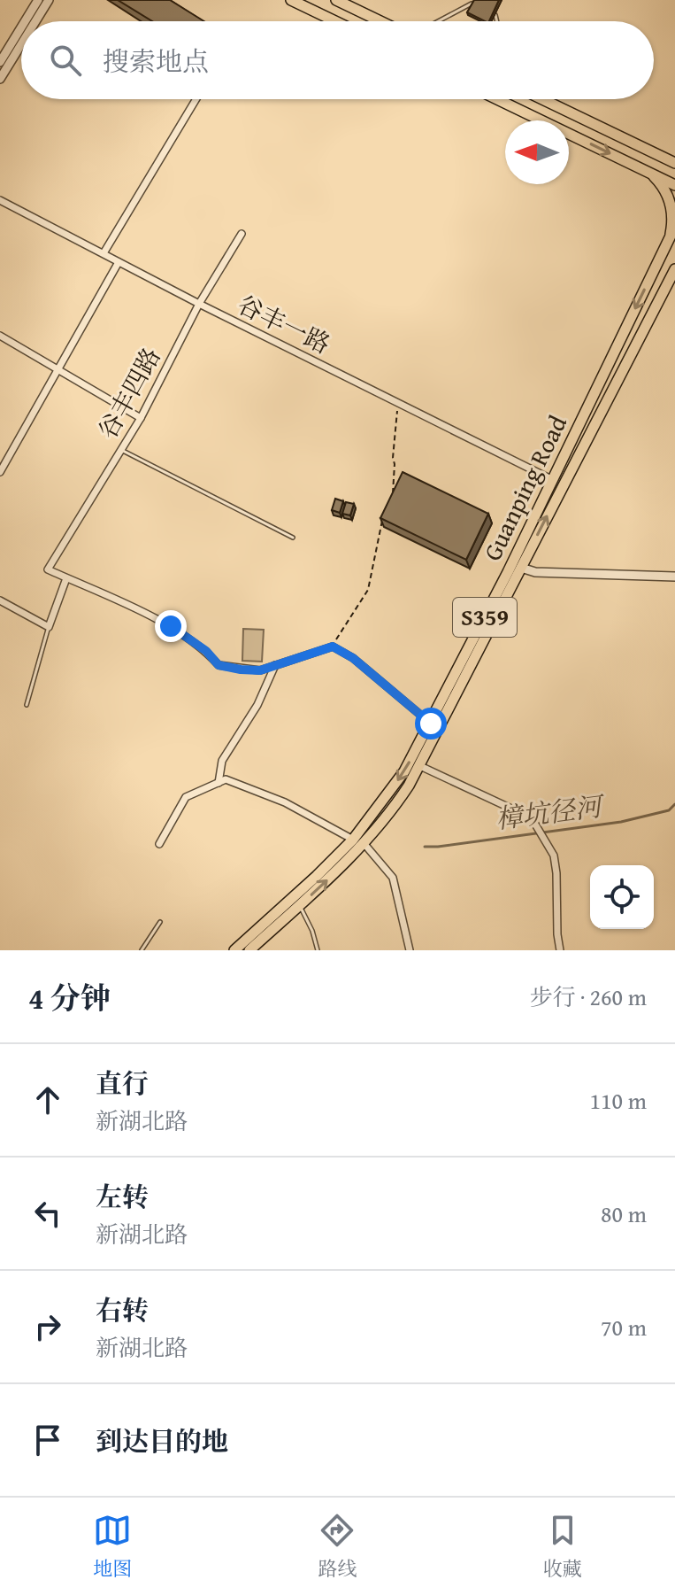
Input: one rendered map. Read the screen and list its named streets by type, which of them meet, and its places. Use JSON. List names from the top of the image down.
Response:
{
  "streets": {
    "main road": ["Guanping Road", "S359"],
    "street": ["谷丰一路", "谷丰四路"]
  },
  "crossings": [
    ["谷丰一路", "谷丰四路"],
    ["谷丰一路", "Guanping Road"]
  ],
  "water": ["樟坑径河"],
  "north": "left",
  "page": {
    "search": "搜索地点",
    "heading": ["4 分钟", "步行 · 260 m"],
    "list": [
      ["直行", "新湖北路", "110 m"],
      ["左转", "新湖北路", "80 m"],
      ["右转", "新湖北路", "70 m"],
      "到达目的地"
    ],
    "nav": ["地图", "路线", "收藏"]
  }
}
